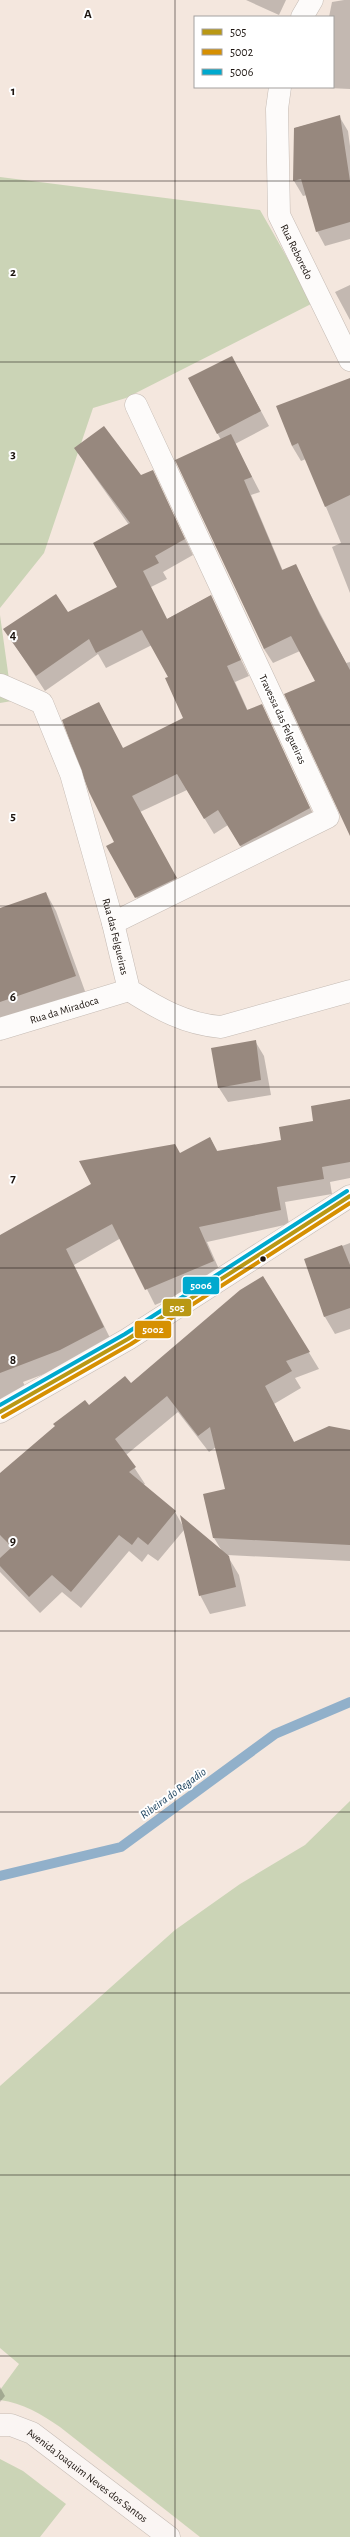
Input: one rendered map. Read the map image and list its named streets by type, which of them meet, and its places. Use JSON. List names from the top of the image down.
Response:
{
  "streets": {
    "street": [
      "Rua Reboredo",
      "Travessa das Felgueiras",
      "Rua das Felgueiras",
      "Rua da Miradoca",
      "Avenida Joaquim Neves dos Santos"
    ]
  },
  "crossings": [
    ["Travessa das Felgueiras", "Rua das Felgueiras"],
    ["Rua das Felgueiras", "Rua da Miradoca"]
  ],
  "water": ["Ribeira do Regadio"],
  "lines": ["transit line 5006", "transit line 505", "transit line 5002"],
  "legend": ["505", "5002", "5006"],
  "grid": {
    "columns": ["A"],
    "rows": [
      "1",
      "2",
      "3",
      "4",
      "5",
      "6",
      "7",
      "8",
      "9"
    ]
  }
}
